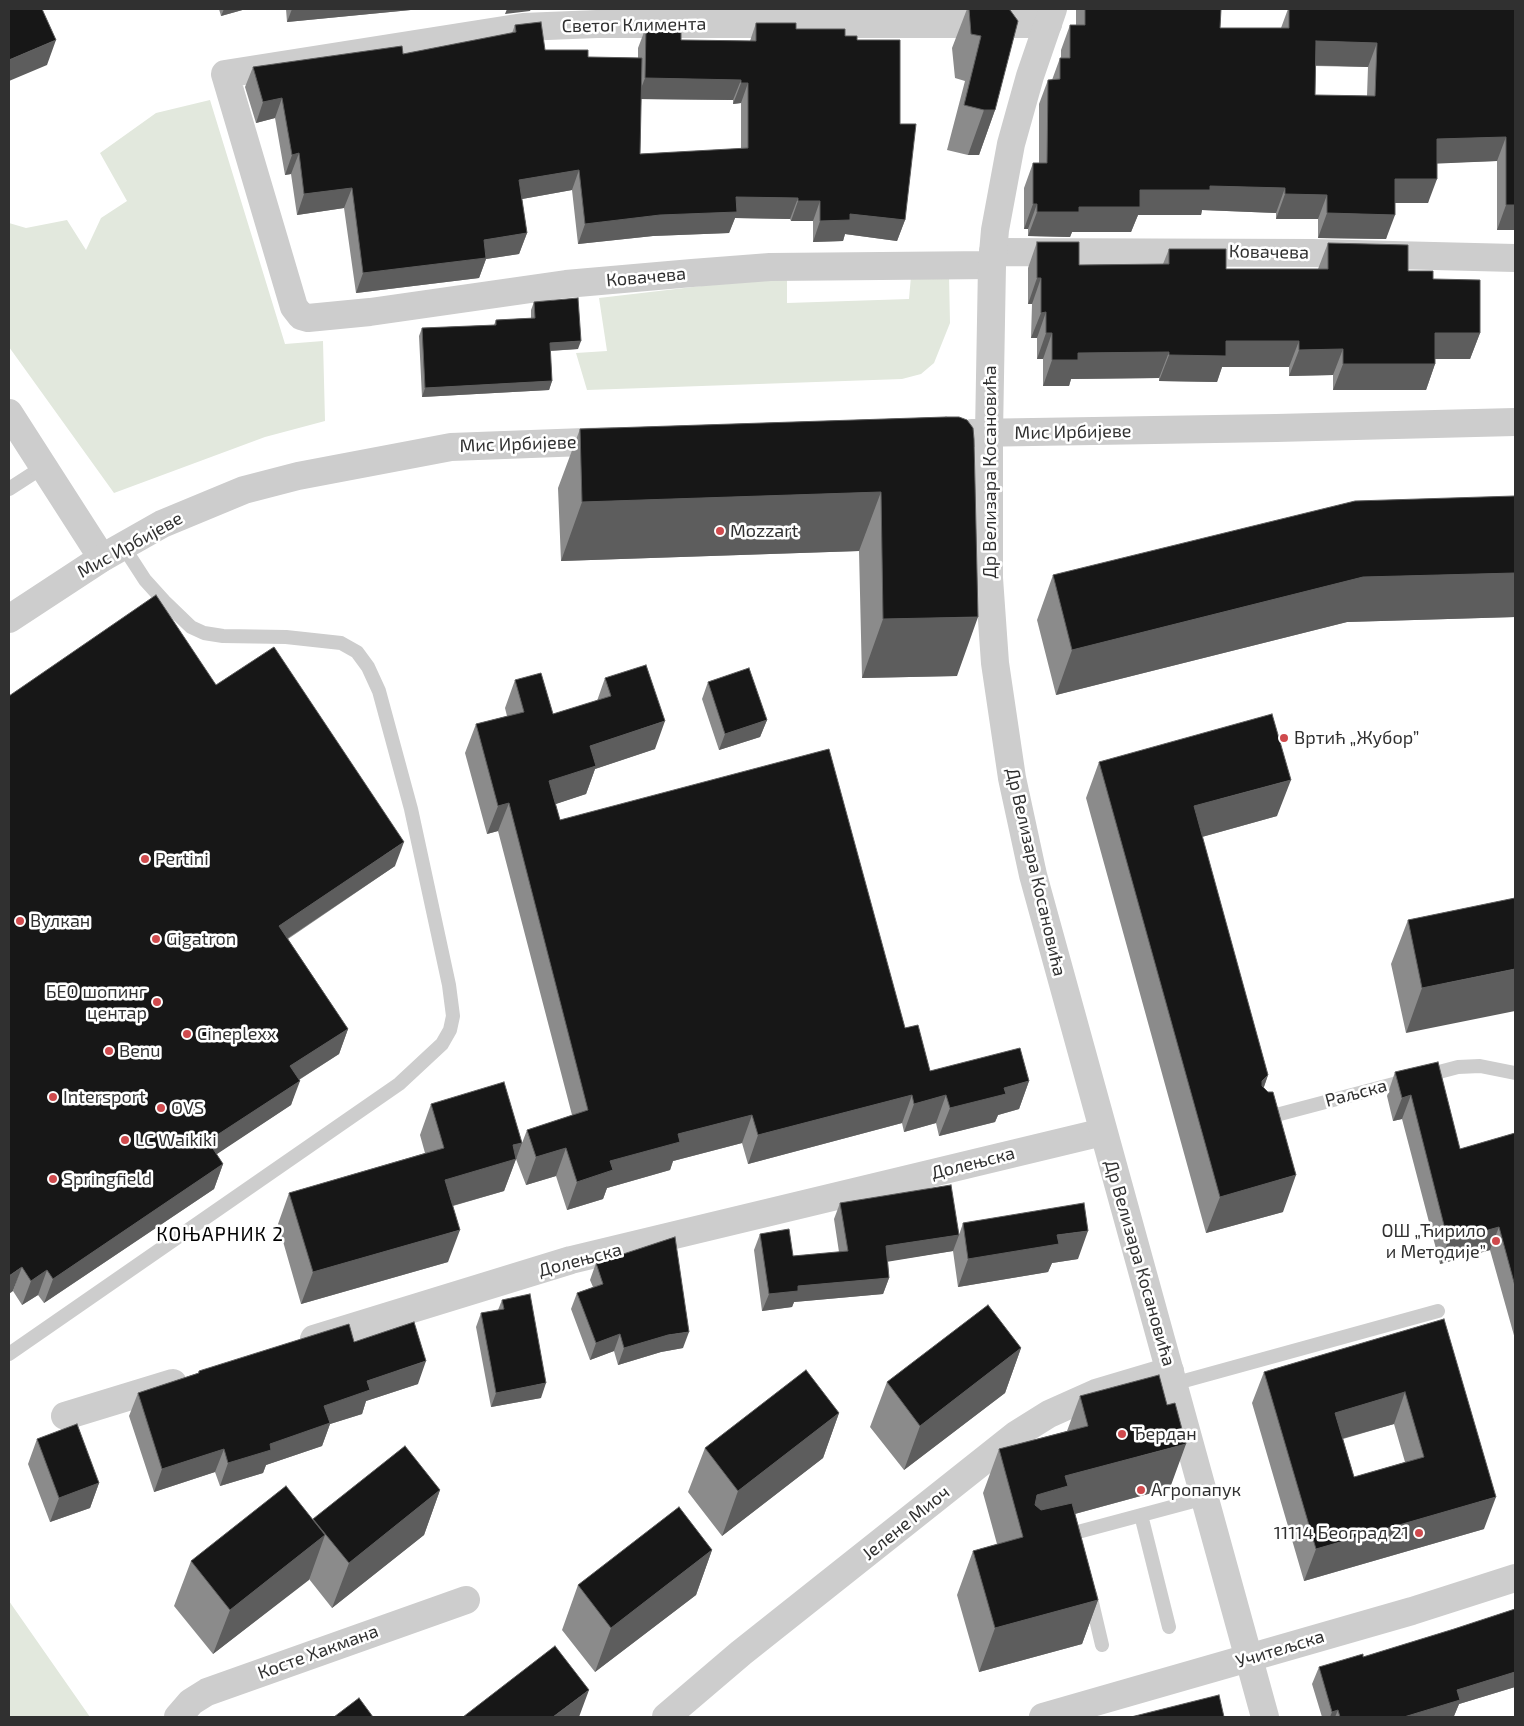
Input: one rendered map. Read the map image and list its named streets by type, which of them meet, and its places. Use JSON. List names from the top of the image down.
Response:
{
  "streets": {
    "street": [
      "Светог Климента",
      "Ковачева",
      "Мис Ирбијеве",
      "Др Велизара Косановића",
      "Долењска",
      "Јелене Миоч",
      "Учитељска",
      "Косте Хакмана"
    ],
    "lane": ["Раљска"]
  },
  "crossings": [
    ["Светог Климента", "Ковачева"],
    ["Светог Климента", "Др Велизара Косановића"],
    ["Ковачева", "Др Велизара Косановића"],
    ["Мис Ирбијеве", "Др Велизара Косановића"],
    ["Др Велизара Косановића", "Долењска"],
    ["Др Велизара Косановића", "Јелене Миоч"],
    ["Др Велизара Косановића", "Учитељска"]
  ],
  "districts": ["КОЊАРНИК 2"],
  "places": [
    "Mozzart",
    "Вртић „Жубор”",
    "Pertini",
    "Вулкан",
    "Gigatron",
    "БЕО шопинг центар",
    "Cineplexx",
    "Benu",
    "Intersport",
    "OVS",
    "LC Waikiki",
    "Springfield",
    "ОШ „Ћирило и Методије”",
    "Ђердан",
    "Агропапук",
    "11114 Београд 21"
  ]
}
